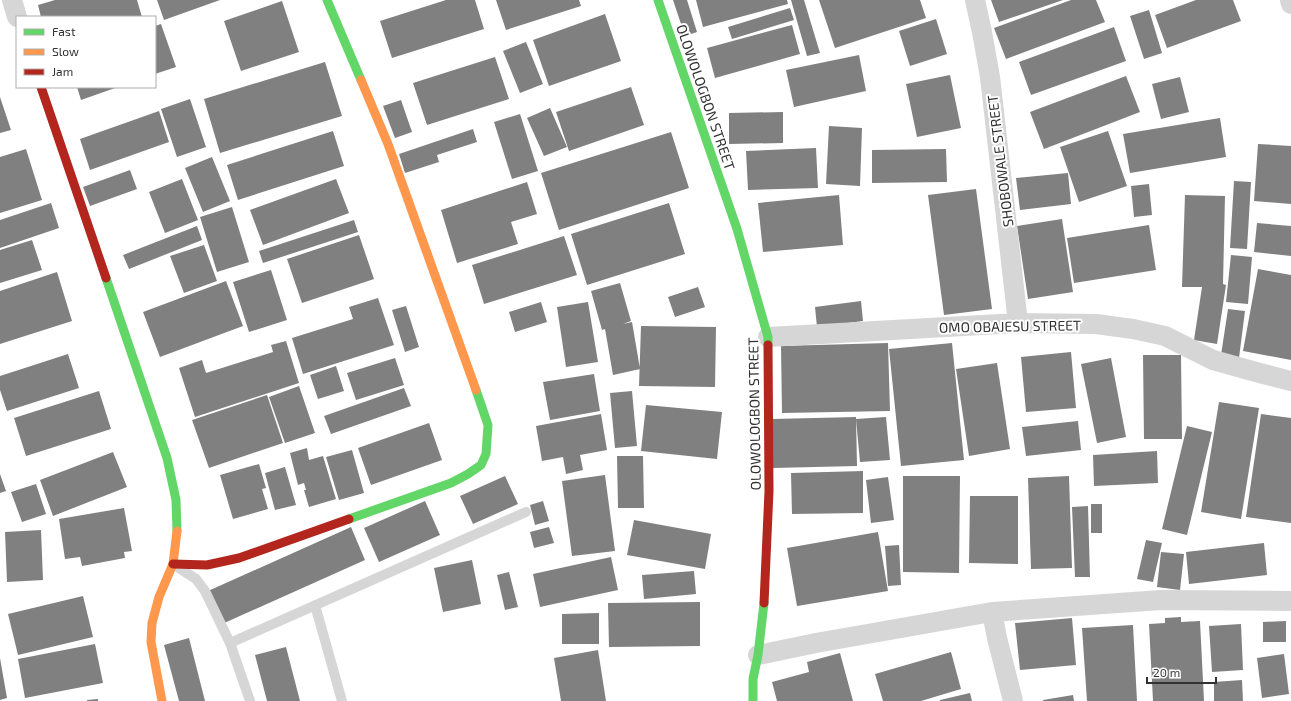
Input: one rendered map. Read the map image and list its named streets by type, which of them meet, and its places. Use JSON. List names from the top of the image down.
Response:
{
  "streets": {
    "street": ["OLOWOLOGBON STREET", "SHOBOWALE STREET", "OMO OBAJESU STREET"]
  },
  "crossings": [
    ["OLOWOLOGBON STREET", "OMO OBAJESU STREET"],
    ["SHOBOWALE STREET", "OMO OBAJESU STREET"]
  ],
  "legend": ["Fast", "Slow", "Jam"],
  "scale_bar": "20 m"
}
